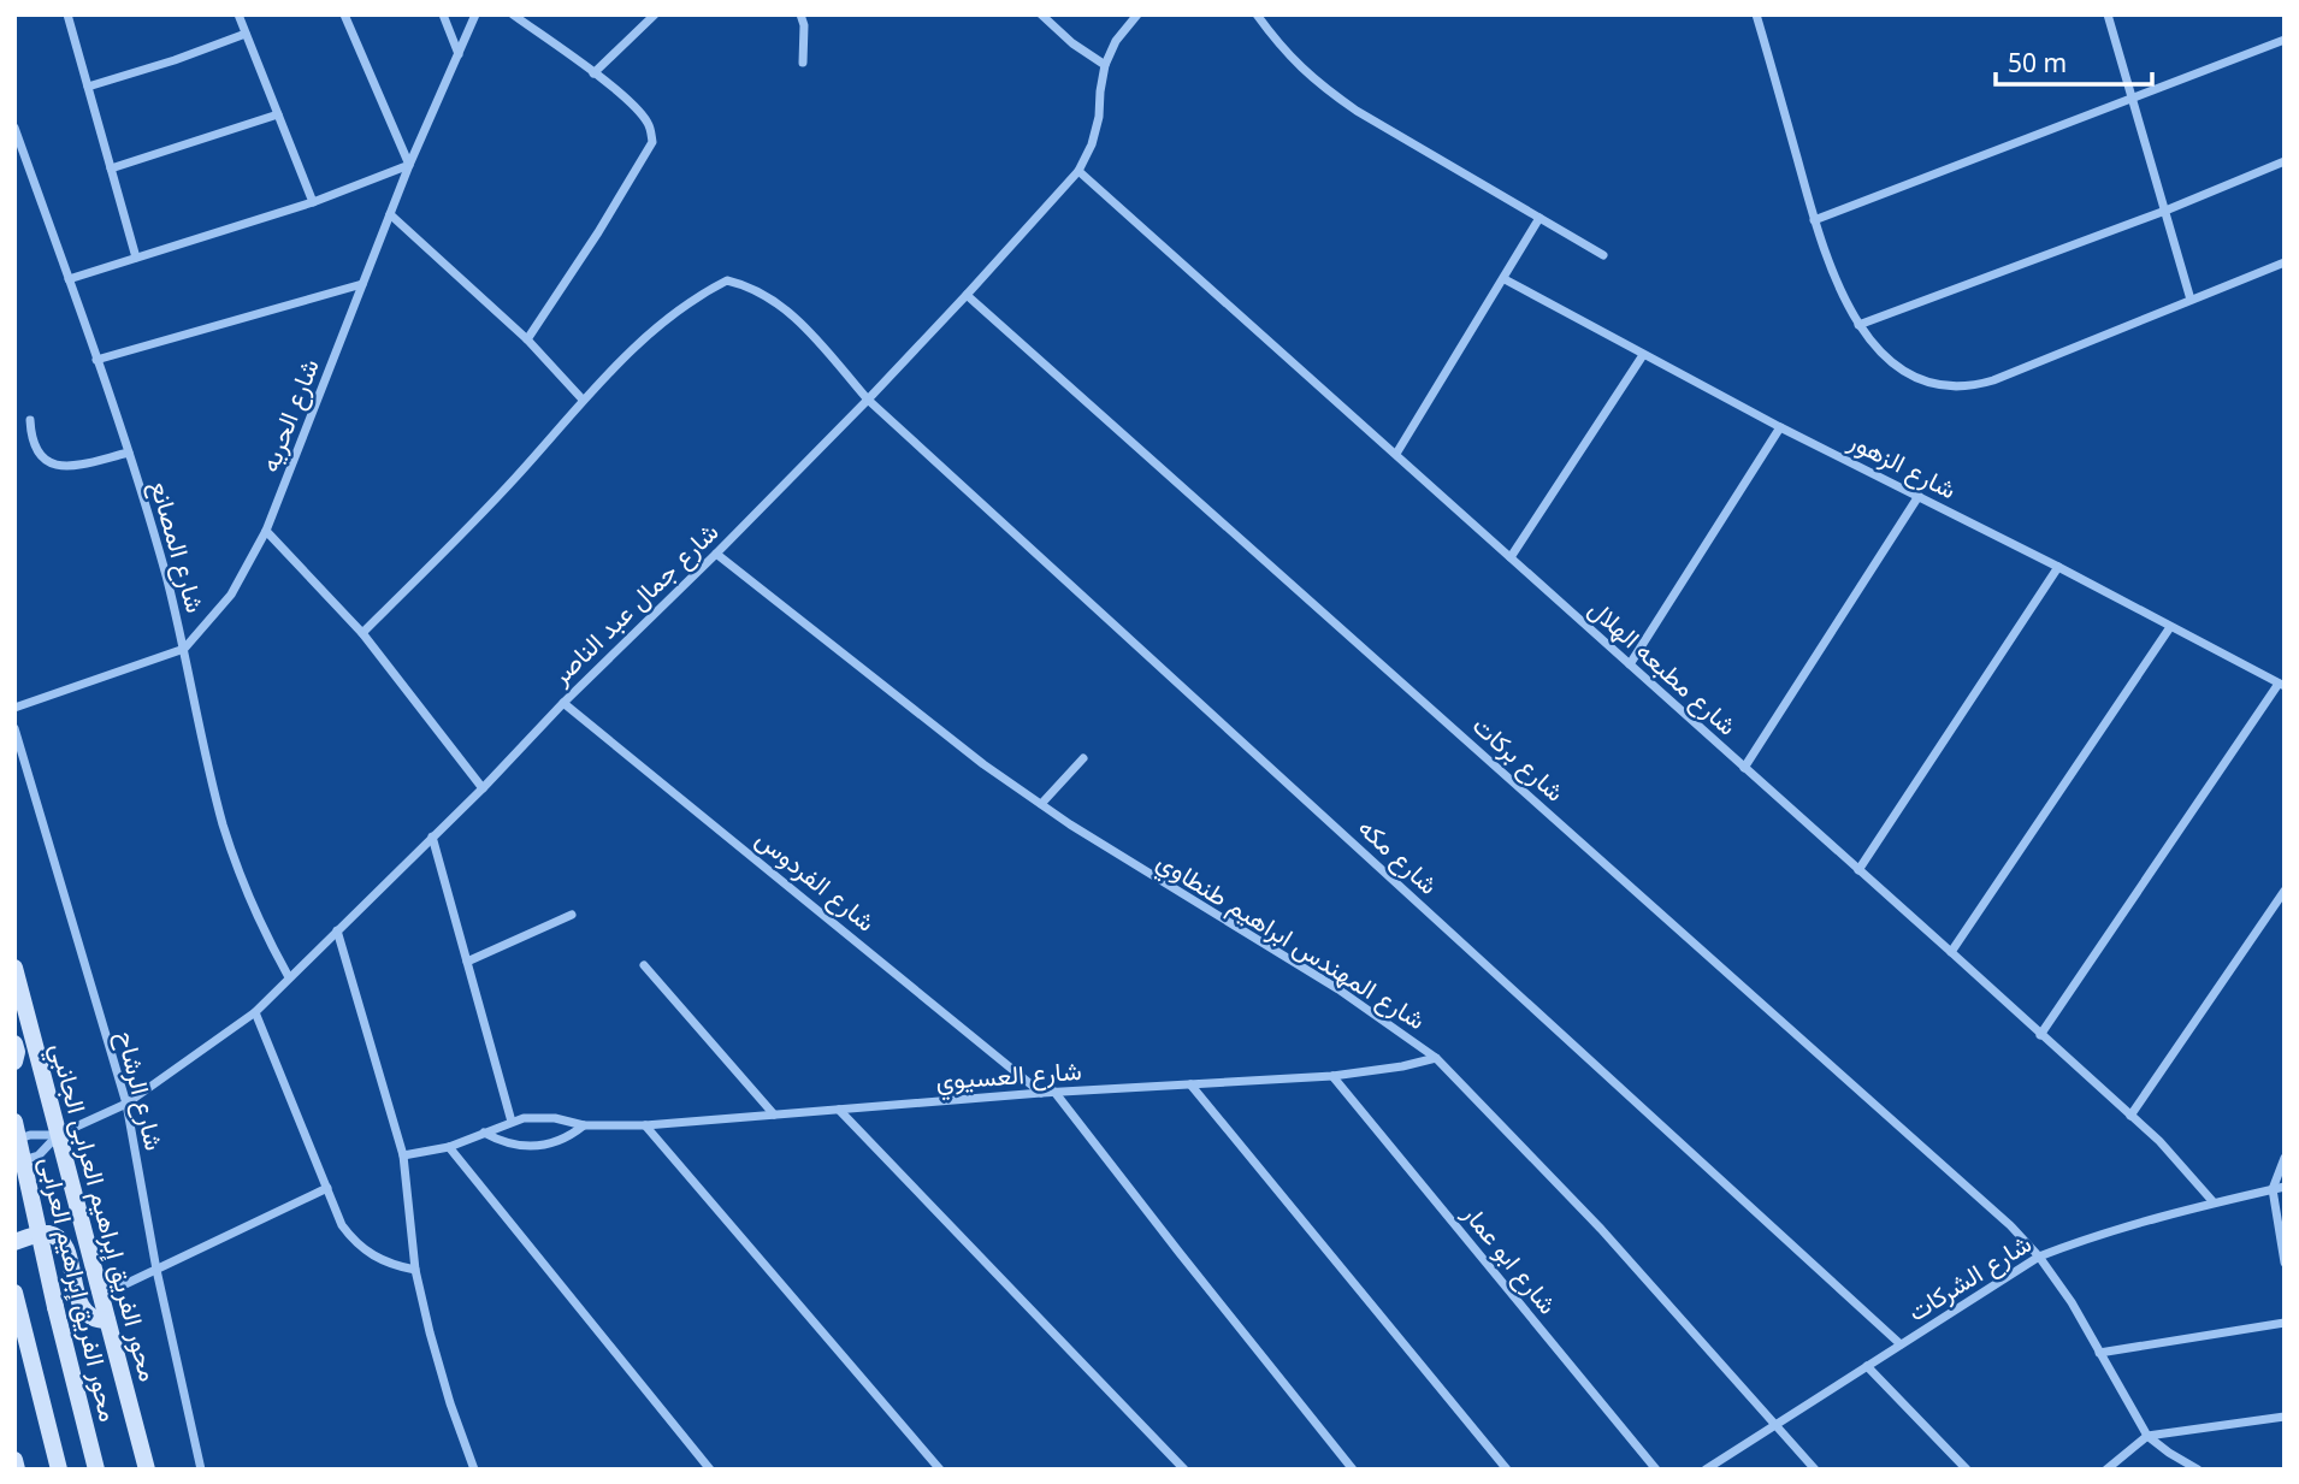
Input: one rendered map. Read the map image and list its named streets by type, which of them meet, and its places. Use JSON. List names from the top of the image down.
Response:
{
  "streets": {
    "street": [
      "شارع الحريه",
      "شارع الزهور",
      "شارع المصانع",
      "شارع جمال عبد الناصر",
      "شارع مطبعه الهلال",
      "شارع بركات",
      "شارع مكه",
      "شارع الفردوس",
      "شارع المهندس ابراهيم طنطاوي",
      "شارع العسيوي",
      "شارع الرشاح",
      "محور الفريق إبراهيم العرابى الجانبي",
      "شارع ابو عمار",
      "شارع الشركات",
      "محور الفريق إبراهيم العرابى"
    ]
  },
  "crossings": [
    ["شارع الحريه", "شارع المصانع"],
    ["شارع المصانع", "شارع جمال عبد الناصر"],
    ["شارع جمال عبد الناصر", "شارع مطبعه الهلال"],
    ["شارع جمال عبد الناصر", "شارع بركات"],
    ["شارع جمال عبد الناصر", "شارع مكه"],
    ["شارع جمال عبد الناصر", "شارع الفردوس"],
    ["شارع جمال عبد الناصر", "شارع المهندس ابراهيم طنطاوي"],
    ["شارع جمال عبد الناصر", "شارع الرشاح"],
    ["شارع جمال عبد الناصر", "محور الفريق إبراهيم العرابى الجانبي"],
    ["شارع مطبعه الهلال", "شارع الشركات"],
    ["شارع بركات", "شارع الشركات"],
    ["شارع مكه", "شارع الشركات"],
    ["شارع الفردوس", "شارع العسيوي"],
    ["شارع المهندس ابراهيم طنطاوي", "شارع العسيوي"],
    ["شارع المهندس ابراهيم طنطاوي", "شارع الشركات"],
    ["شارع العسيوي", "شارع ابو عمار"]
  ],
  "scale_bar": "50 m"
}
